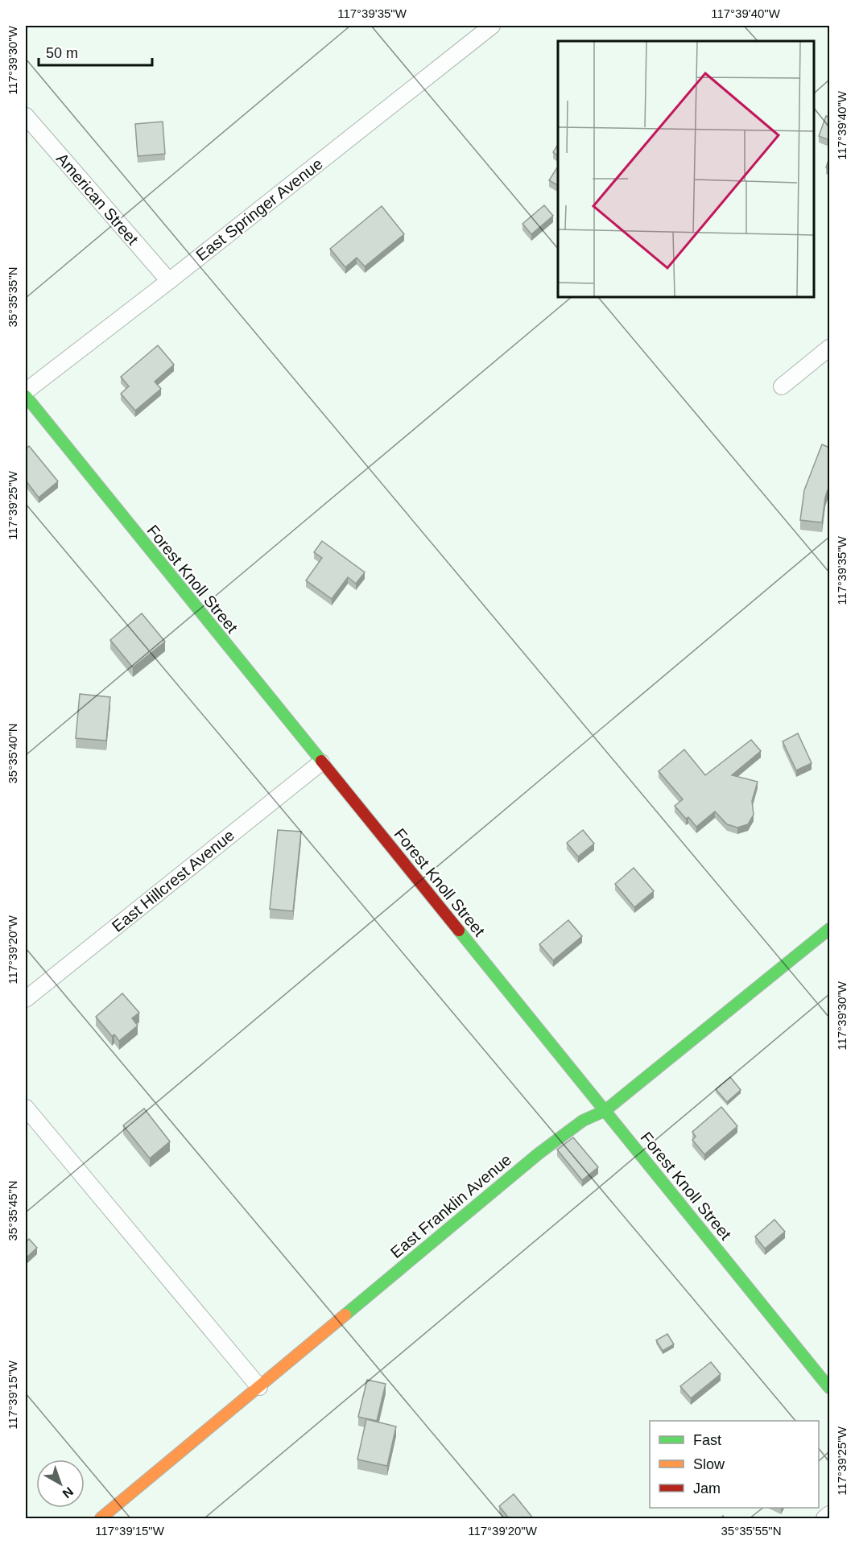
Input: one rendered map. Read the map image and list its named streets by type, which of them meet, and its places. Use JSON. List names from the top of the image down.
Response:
{
  "streets": {
    "street": [
      "American Street",
      "East Springer Avenue",
      "Forest Knoll Street",
      "East Hillcrest Avenue",
      "East Franklin Avenue"
    ]
  },
  "crossings": [
    ["American Street", "East Springer Avenue"],
    ["Forest Knoll Street", "East Hillcrest Avenue"],
    ["Forest Knoll Street", "East Franklin Avenue"]
  ],
  "legend": ["Fast", "Slow", "Jam"],
  "scale_bar": "50 m",
  "north": "bottom right",
  "coordinates": [
    "117°39'35\"W",
    "117°39'40\"W",
    "117°39'30\"W",
    "35°35'35\"N",
    "117°39'25\"W",
    "35°35'40\"N",
    "117°39'20\"W",
    "35°35'45\"N",
    "117°39'15\"W",
    "35°35'55\"N"
  ]
}
